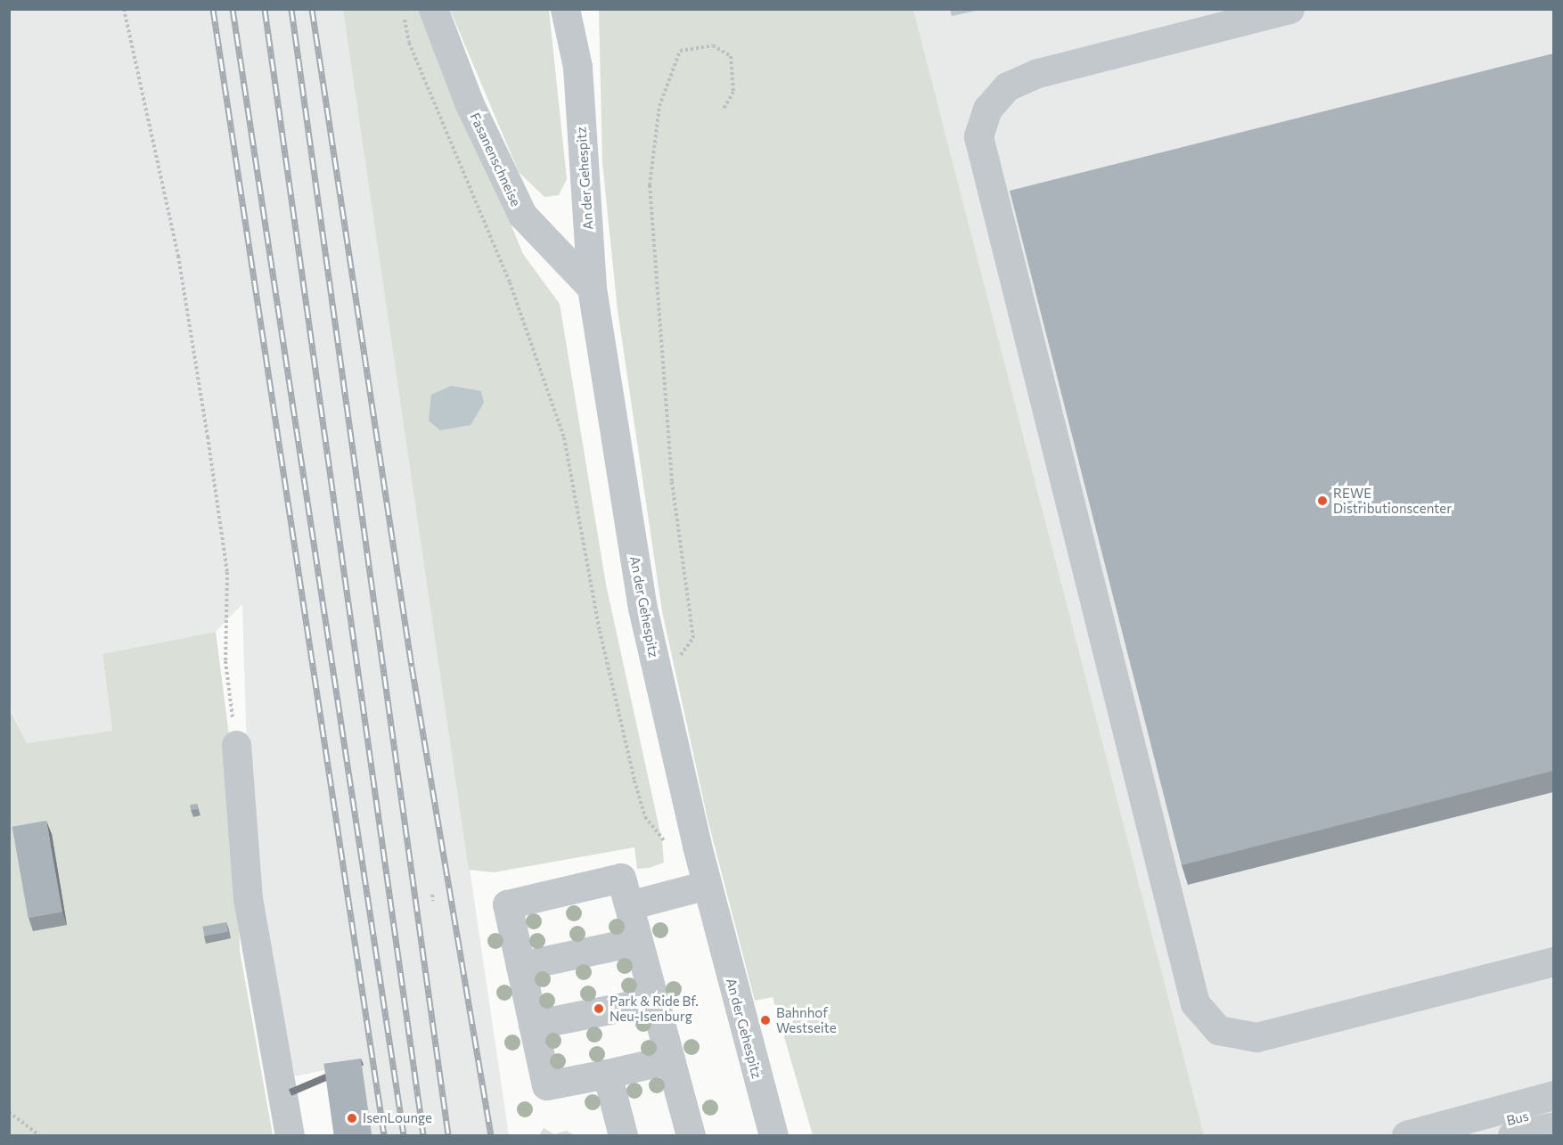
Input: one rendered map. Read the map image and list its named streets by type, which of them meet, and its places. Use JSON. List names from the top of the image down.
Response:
{
  "streets": {
    "street": ["Fasanenschneise", "An der Gehespitz", "Bus"]
  },
  "crossings": [
    ["Fasanenschneise", "An der Gehespitz"]
  ],
  "places": [
    "REWE Distributionscenter",
    "Park & Ride Bf. Neu-Isenburg",
    "Bahnhof Westseite",
    "IsenLounge"
  ]
}
